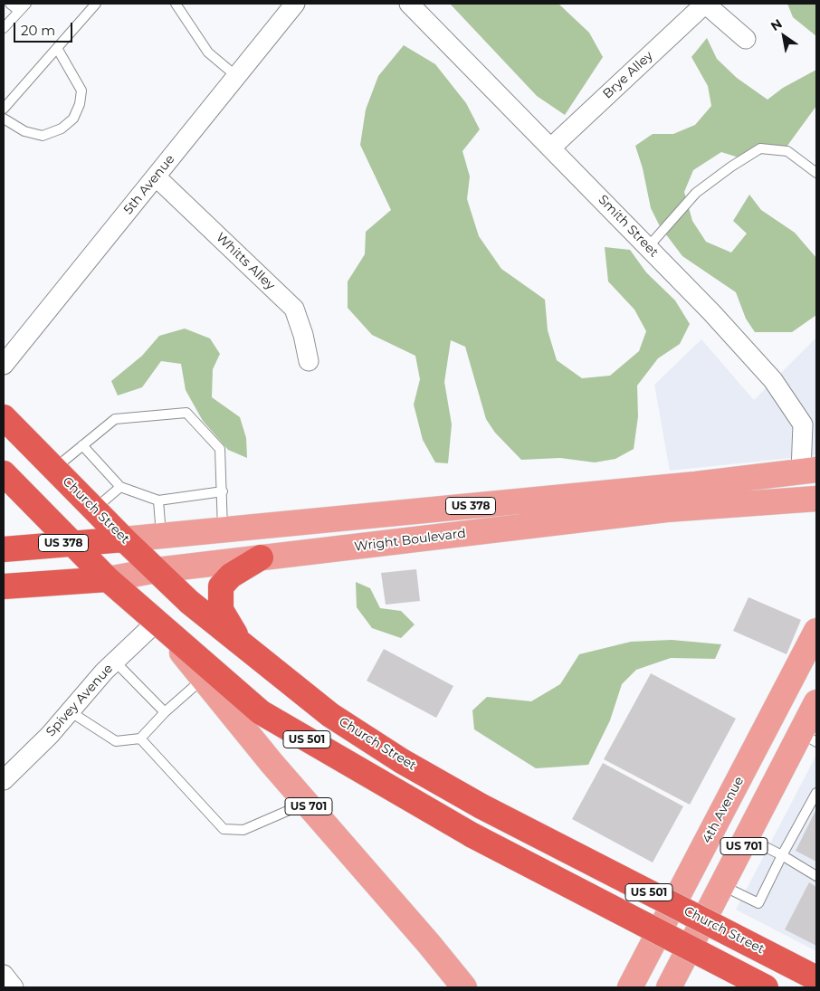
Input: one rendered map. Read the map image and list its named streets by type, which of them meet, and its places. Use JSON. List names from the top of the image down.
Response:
{
  "streets": {
    "highway": [
      "US 378",
      "Church Street",
      "Wright Boulevard",
      "US 501"
    ],
    "main road": ["US 701", "4th Avenue"],
    "street": [
      "Brye Alley",
      "5th Avenue",
      "Smith Street",
      "Whitts Alley",
      "Spivey Avenue"
    ]
  },
  "crossings": [
    ["Brye Alley", "Smith Street"],
    ["5th Avenue", "Whitts Alley"],
    ["Smith Street", "US 378"],
    ["US 378", "Church Street"],
    ["US 378", "US 501"],
    ["Church Street", "Wright Boulevard"],
    ["Wright Boulevard", "US 501"],
    ["Spivey Avenue", "US 501"],
    ["Spivey Avenue", "US 701"],
    ["US 501", "US 701"]
  ],
  "scale_bar": "20 m",
  "north": "top left"
}
